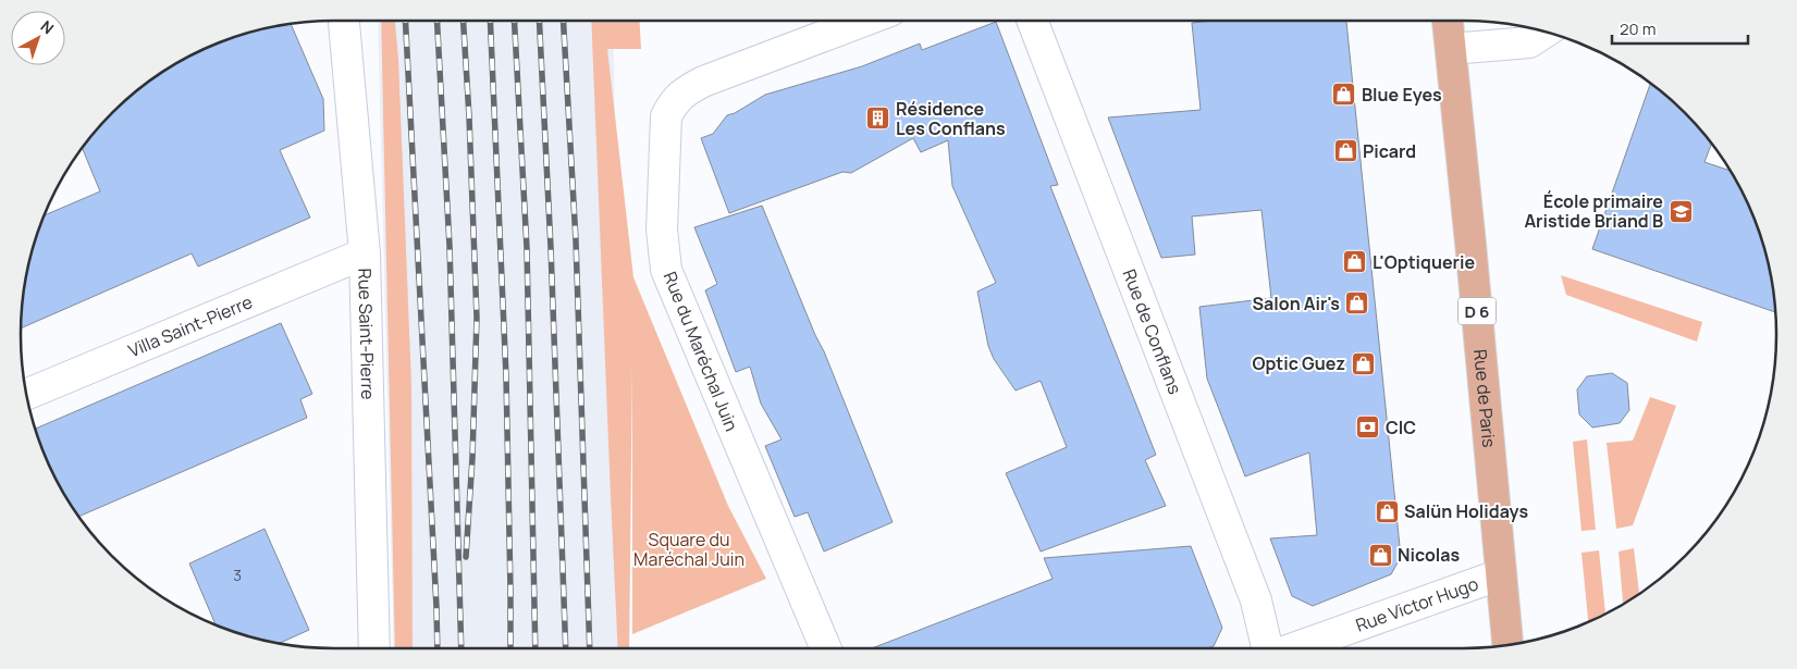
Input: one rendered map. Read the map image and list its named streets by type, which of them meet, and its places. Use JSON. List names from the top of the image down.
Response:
{
  "streets": {
    "main road": ["D 6", "Rue de Paris"],
    "street": [
      "Villa Saint-Pierre",
      "Rue de Conflans",
      "Rue Saint-Pierre",
      "Rue du Maréchal Juin",
      "Rue Victor Hugo"
    ]
  },
  "crossings": [
    ["Villa Saint-Pierre", "Rue Saint-Pierre"],
    ["Rue de Paris", "Rue Victor Hugo"]
  ],
  "parks": ["Square du Maréchal Juin"],
  "places": {
    "shop": [
      "Blue Eyes",
      "Picard",
      "L'Optiquerie",
      "Salon Air's",
      "Optic Guez",
      "Salün Holidays",
      "Nicolas"
    ],
    "building": ["Résidence Les Conflans"],
    "school or university": ["École primaire Aristide Briand B"],
    "bank": ["CIC"]
  },
  "house_numbers": ["3"],
  "scale_bar": "20 m",
  "north": "top right"
}
